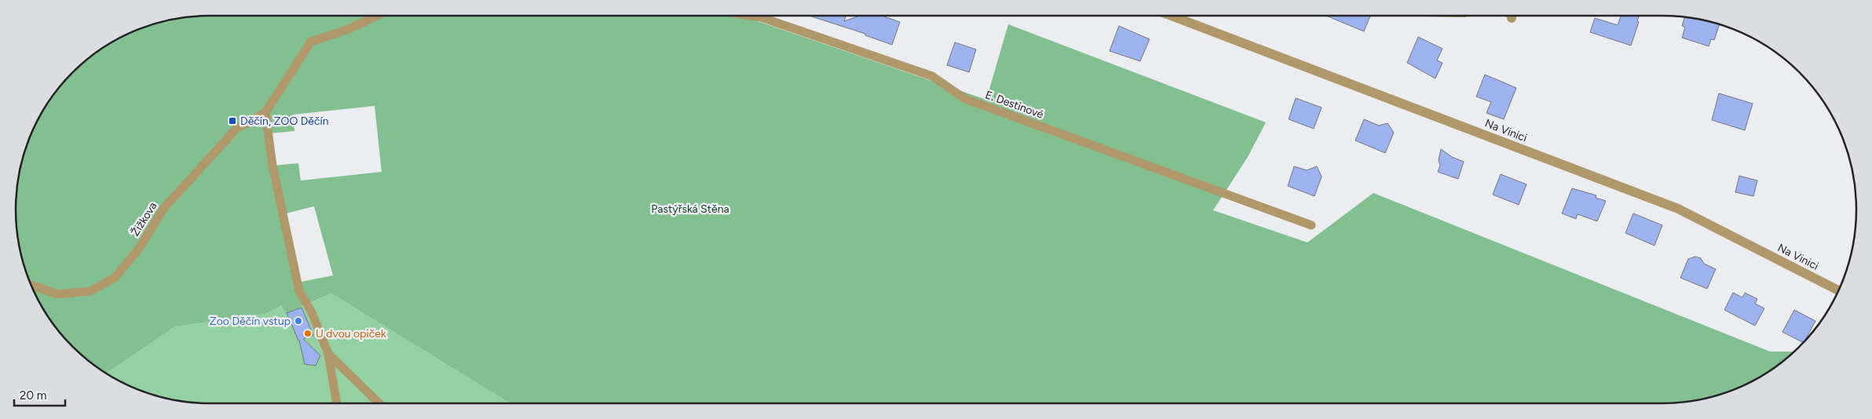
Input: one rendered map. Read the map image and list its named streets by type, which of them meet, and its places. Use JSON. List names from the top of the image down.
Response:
{
  "streets": {
    "street": ["Na Vinici"],
    "lane": ["E. Destinové", "Žižkova"]
  },
  "parks": ["Pastýřská Stěna"],
  "places": {
    "transit": ["Děčín, ZOO Děčín"],
    "other": ["Zoo Děčín vstup", "U dvou opiček"]
  },
  "scale_bar": "20 m"
}
